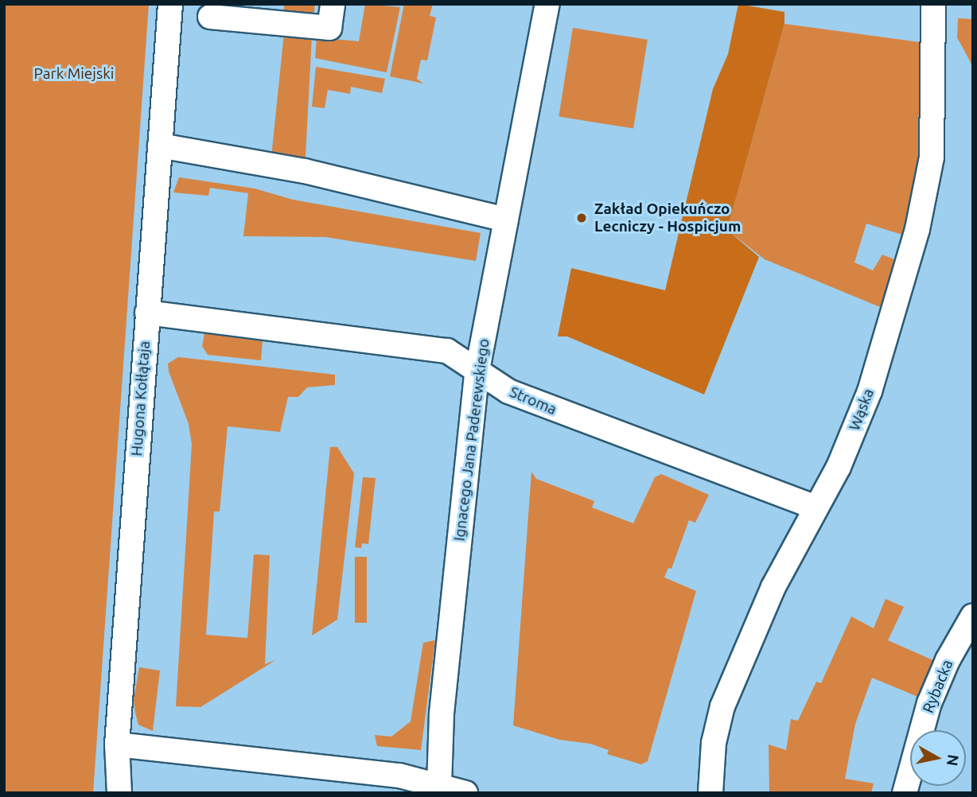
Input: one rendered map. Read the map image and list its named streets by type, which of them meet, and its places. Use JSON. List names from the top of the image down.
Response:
{
  "streets": {
    "street": [
      "Hugona Kołłątaja",
      "Stroma",
      "Wąska",
      "Ignacego Jana Paderewskiego",
      "Rybacka"
    ]
  },
  "crossings": [
    ["Hugona Kołłątaja", "Stroma"],
    ["Stroma", "Wąska"],
    ["Stroma", "Ignacego Jana Paderewskiego"]
  ],
  "parks": ["Park Miejski"],
  "places": ["Zakład Opiekuńczo Lecniczy - Hospicjum"],
  "north": "right"
}
